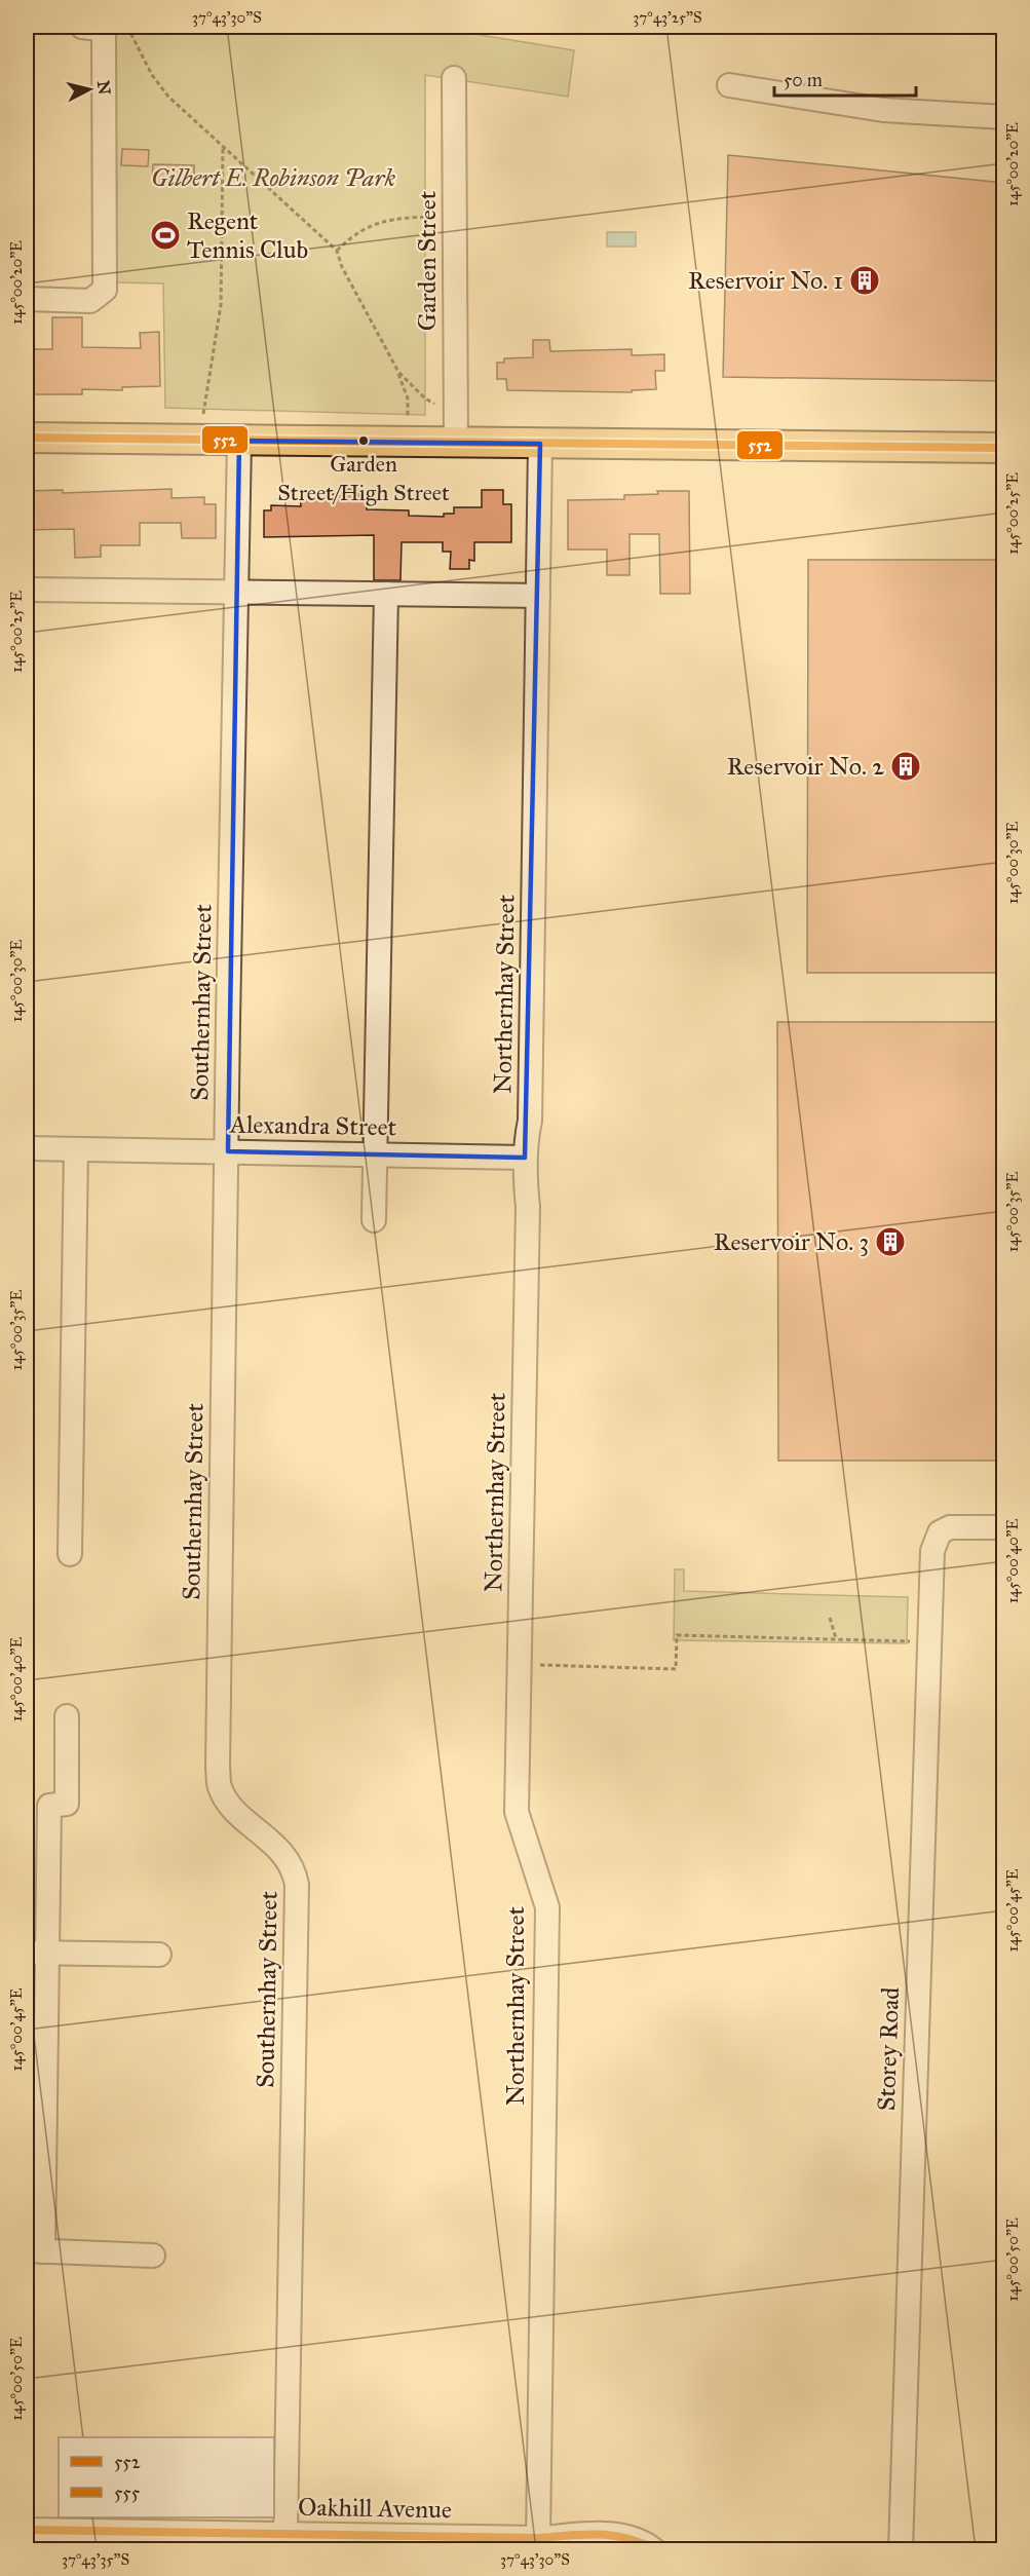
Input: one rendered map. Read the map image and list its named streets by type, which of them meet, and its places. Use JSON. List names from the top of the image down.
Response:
{
  "streets": {
    "street": [
      "Garden Street",
      "Northernhay Street",
      "Southernhay Street",
      "Alexandra Street",
      "Storey Road",
      "Oakhill Avenue"
    ]
  },
  "crossings": [
    ["Northernhay Street", "Alexandra Street"],
    ["Northernhay Street", "Oakhill Avenue"],
    ["Southernhay Street", "Alexandra Street"],
    ["Southernhay Street", "Oakhill Avenue"]
  ],
  "parks": ["Gilbert E. Robinson Park"],
  "places": {
    "sports": ["Regent Tennis Club"],
    "building": ["Reservoir No. 1", "Reservoir No. 2", "Reservoir No. 3"],
    "other": ["Garden Street/High Street"]
  },
  "lines": ["transit line 552", "transit line 555"],
  "legend": ["552", "555"],
  "scale_bar": "50 m",
  "north": "right",
  "coordinates": [
    "37°43'30\"S",
    "37°43'25\"S",
    "145°00'20\"E",
    "145°00'25\"E",
    "145°00'30\"E",
    "145°00'35\"E",
    "145°00'40\"E",
    "145°00'45\"E",
    "145°00'50\"E",
    "37°43'35\"S"
  ]
}
